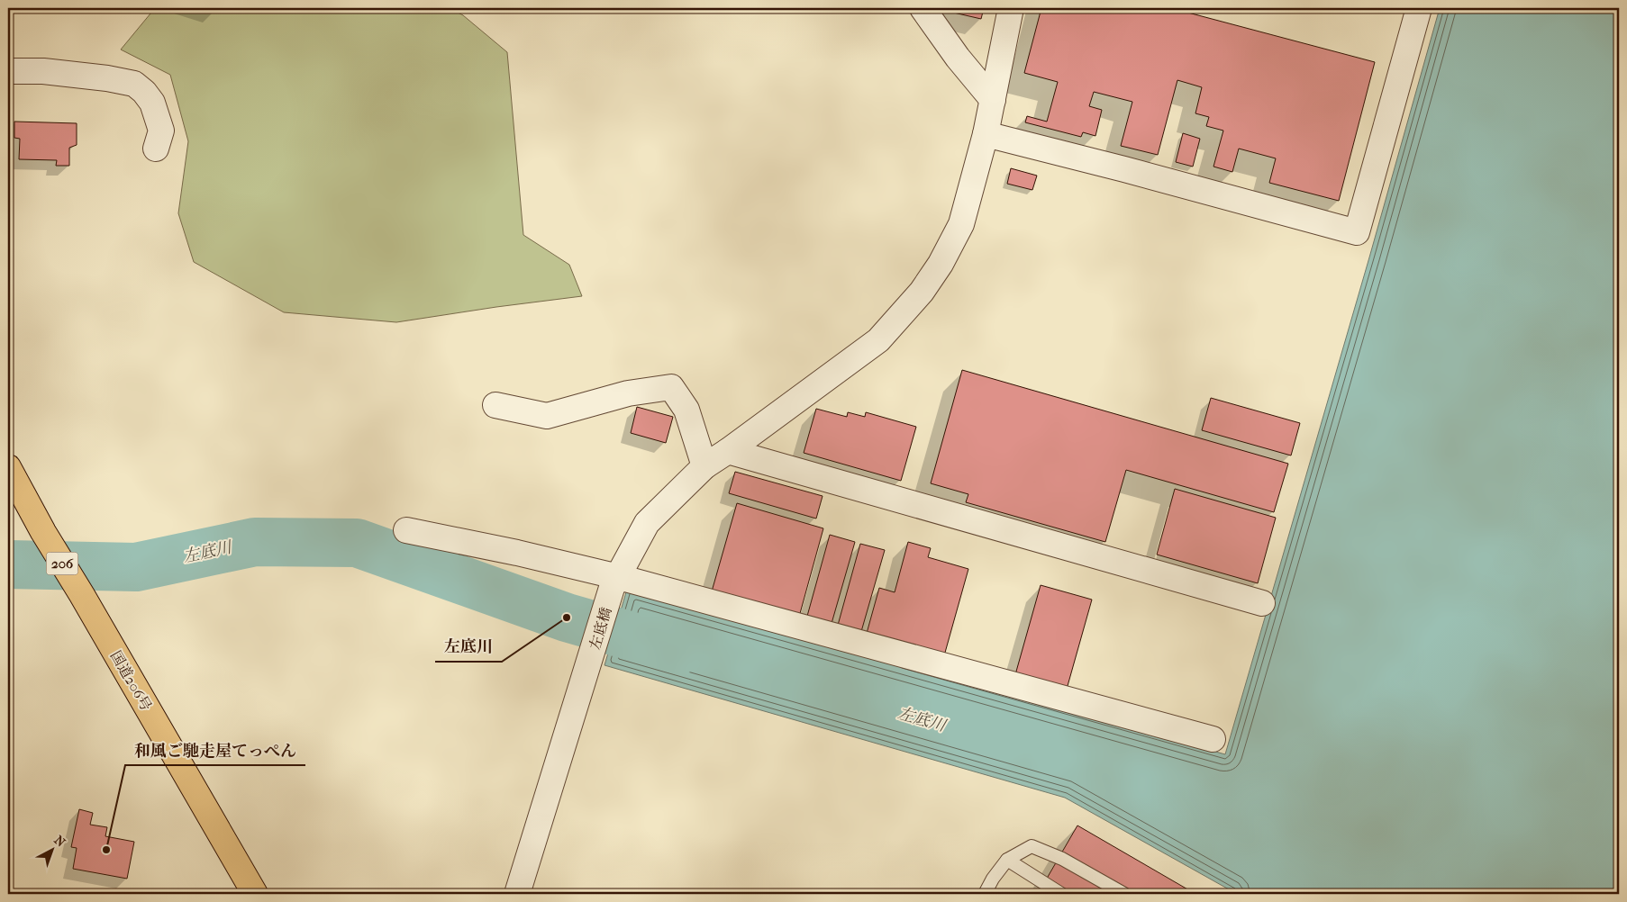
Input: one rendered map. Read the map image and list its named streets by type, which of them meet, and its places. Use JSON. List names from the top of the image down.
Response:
{
  "streets": {
    "highway": ["206", "国道206号"],
    "street": ["左底橋"]
  },
  "water": ["左底川"],
  "places": ["左底川", "和風ご馳走屋てっぺん"],
  "north": "top right"
}
